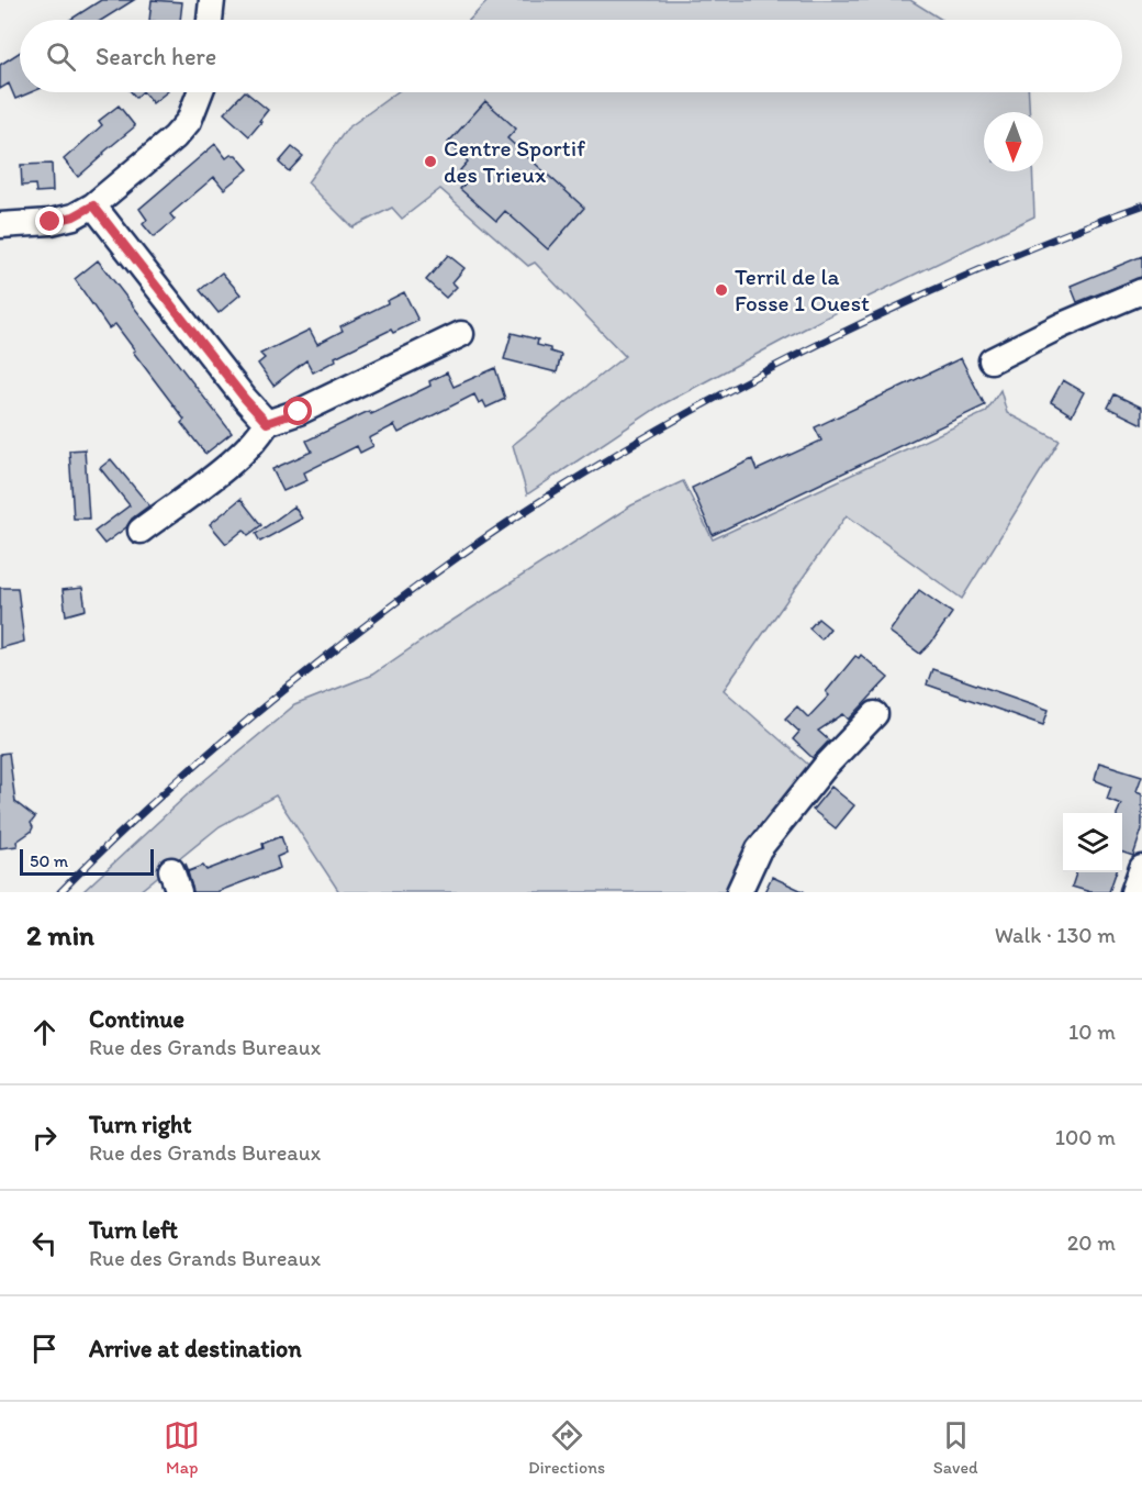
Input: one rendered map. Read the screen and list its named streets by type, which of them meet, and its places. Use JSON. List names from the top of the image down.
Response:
{
  "places": ["Centre Sportif des Trieux", "Terril de la Fosse 1 Ouest"],
  "scale_bar": "50 m",
  "north": "bottom",
  "page": {
    "search": "Search here",
    "scale": "50 m",
    "heading": ["2 min", "Walk · 130 m"],
    "list": [
      ["Continue", "Rue des Grands Bureaux", "10 m"],
      ["Turn right", "Rue des Grands Bureaux", "100 m"],
      ["Turn left", "Rue des Grands Bureaux", "20 m"],
      "Arrive at destination"
    ],
    "nav": ["Map", "Directions", "Saved"]
  }
}
